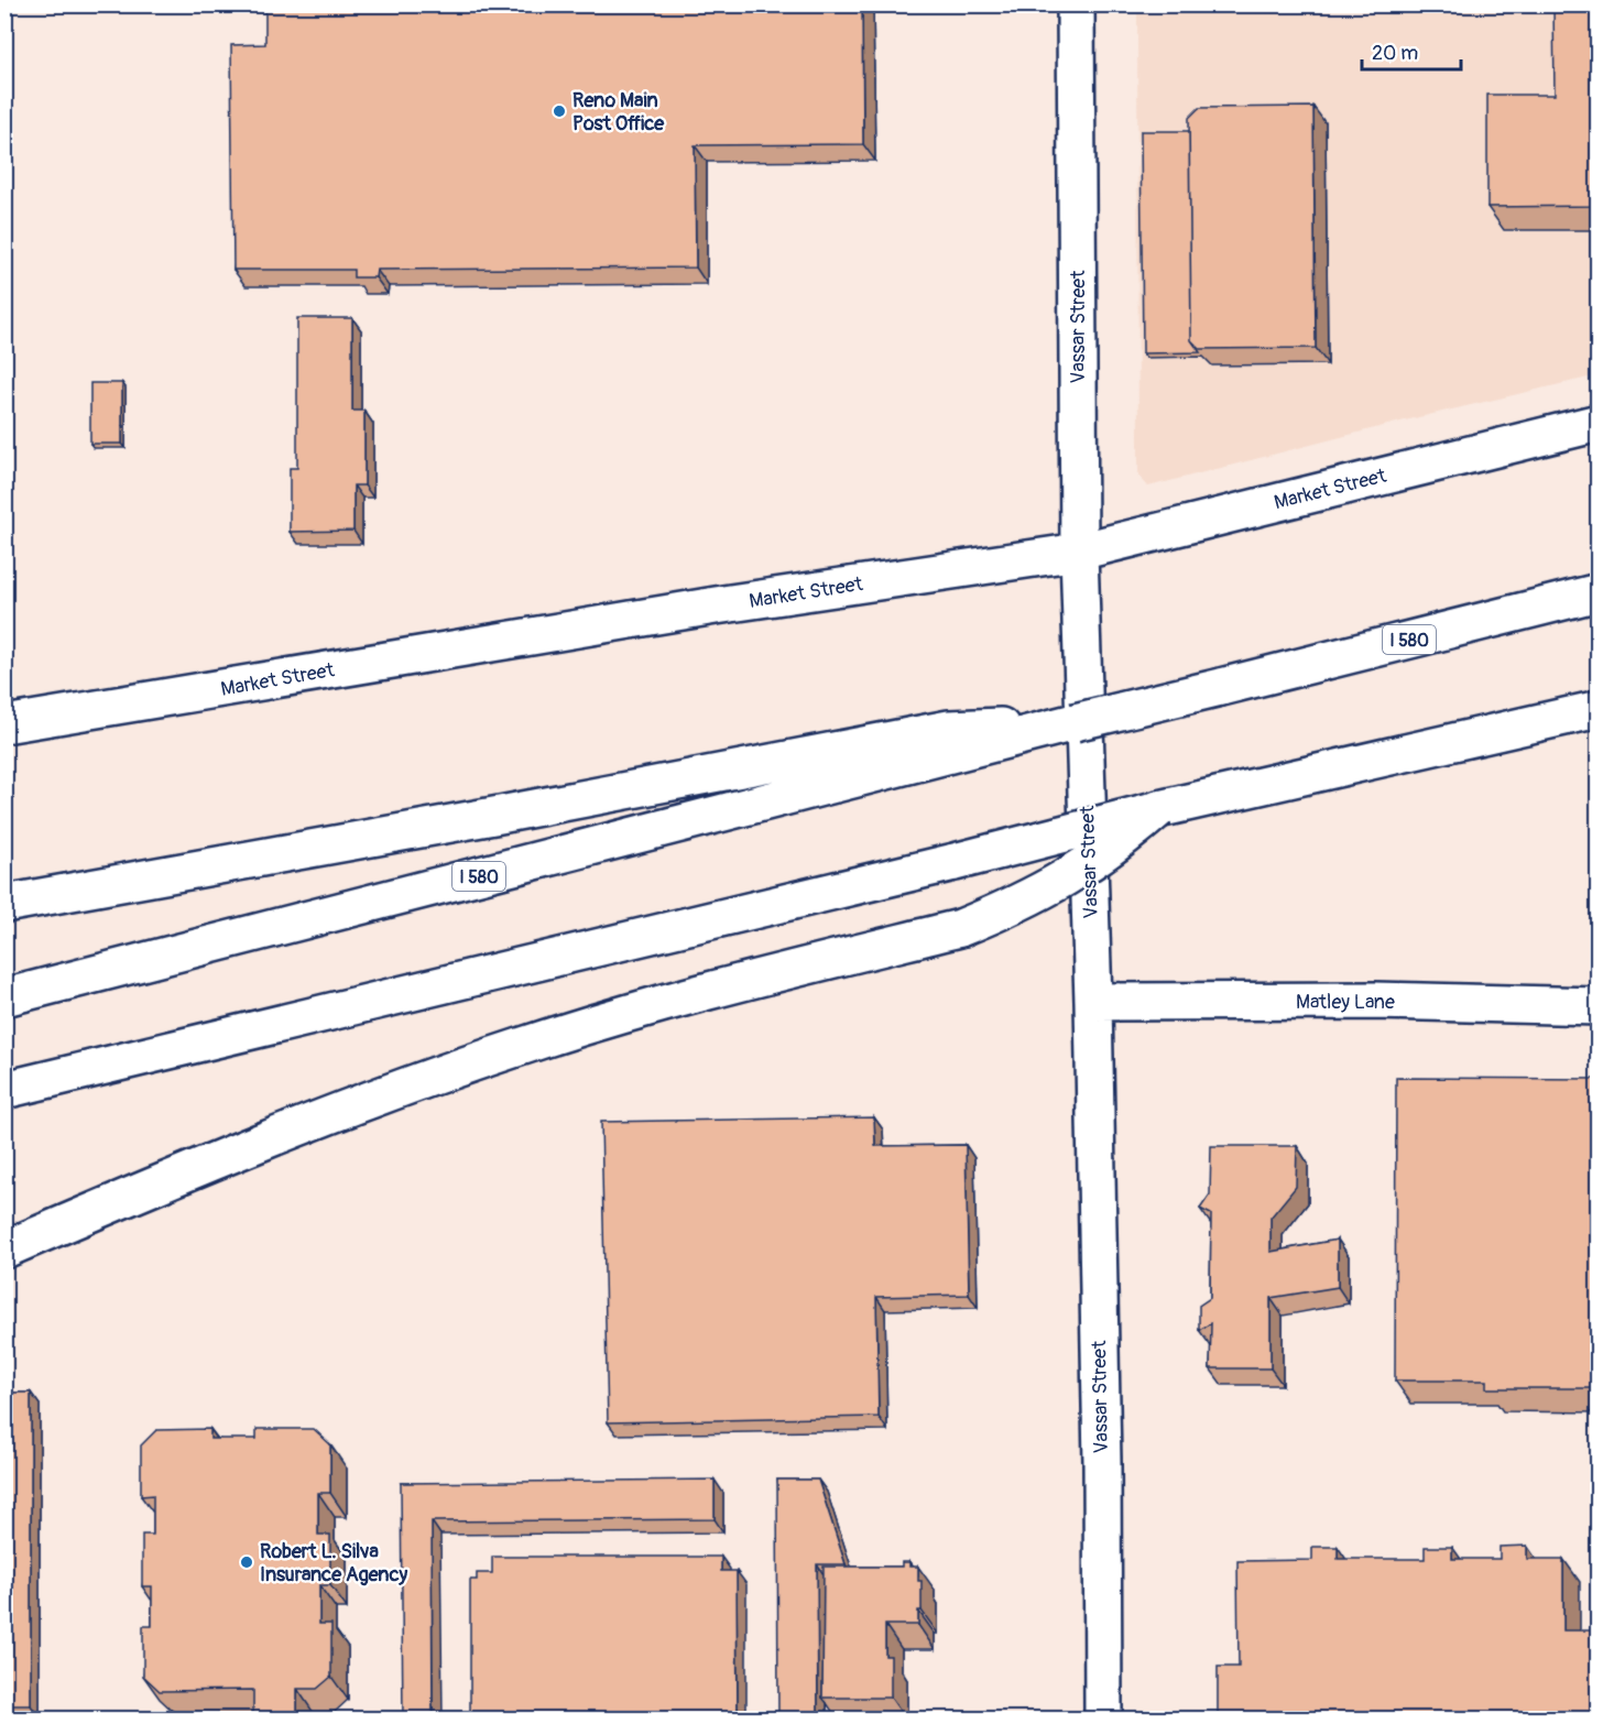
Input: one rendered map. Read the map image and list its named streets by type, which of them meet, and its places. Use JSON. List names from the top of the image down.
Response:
{
  "streets": {
    "main road": [
      "Vassar Street",
      "Market Street",
      "I 580",
      "Matley Lane"
    ]
  },
  "crossings": [
    ["Vassar Street", "Market Street"],
    ["Vassar Street", "Matley Lane"]
  ],
  "places": ["Reno Main Post Office", "Robert L. Silva Insurance Agency"],
  "scale_bar": "20 m"
}
